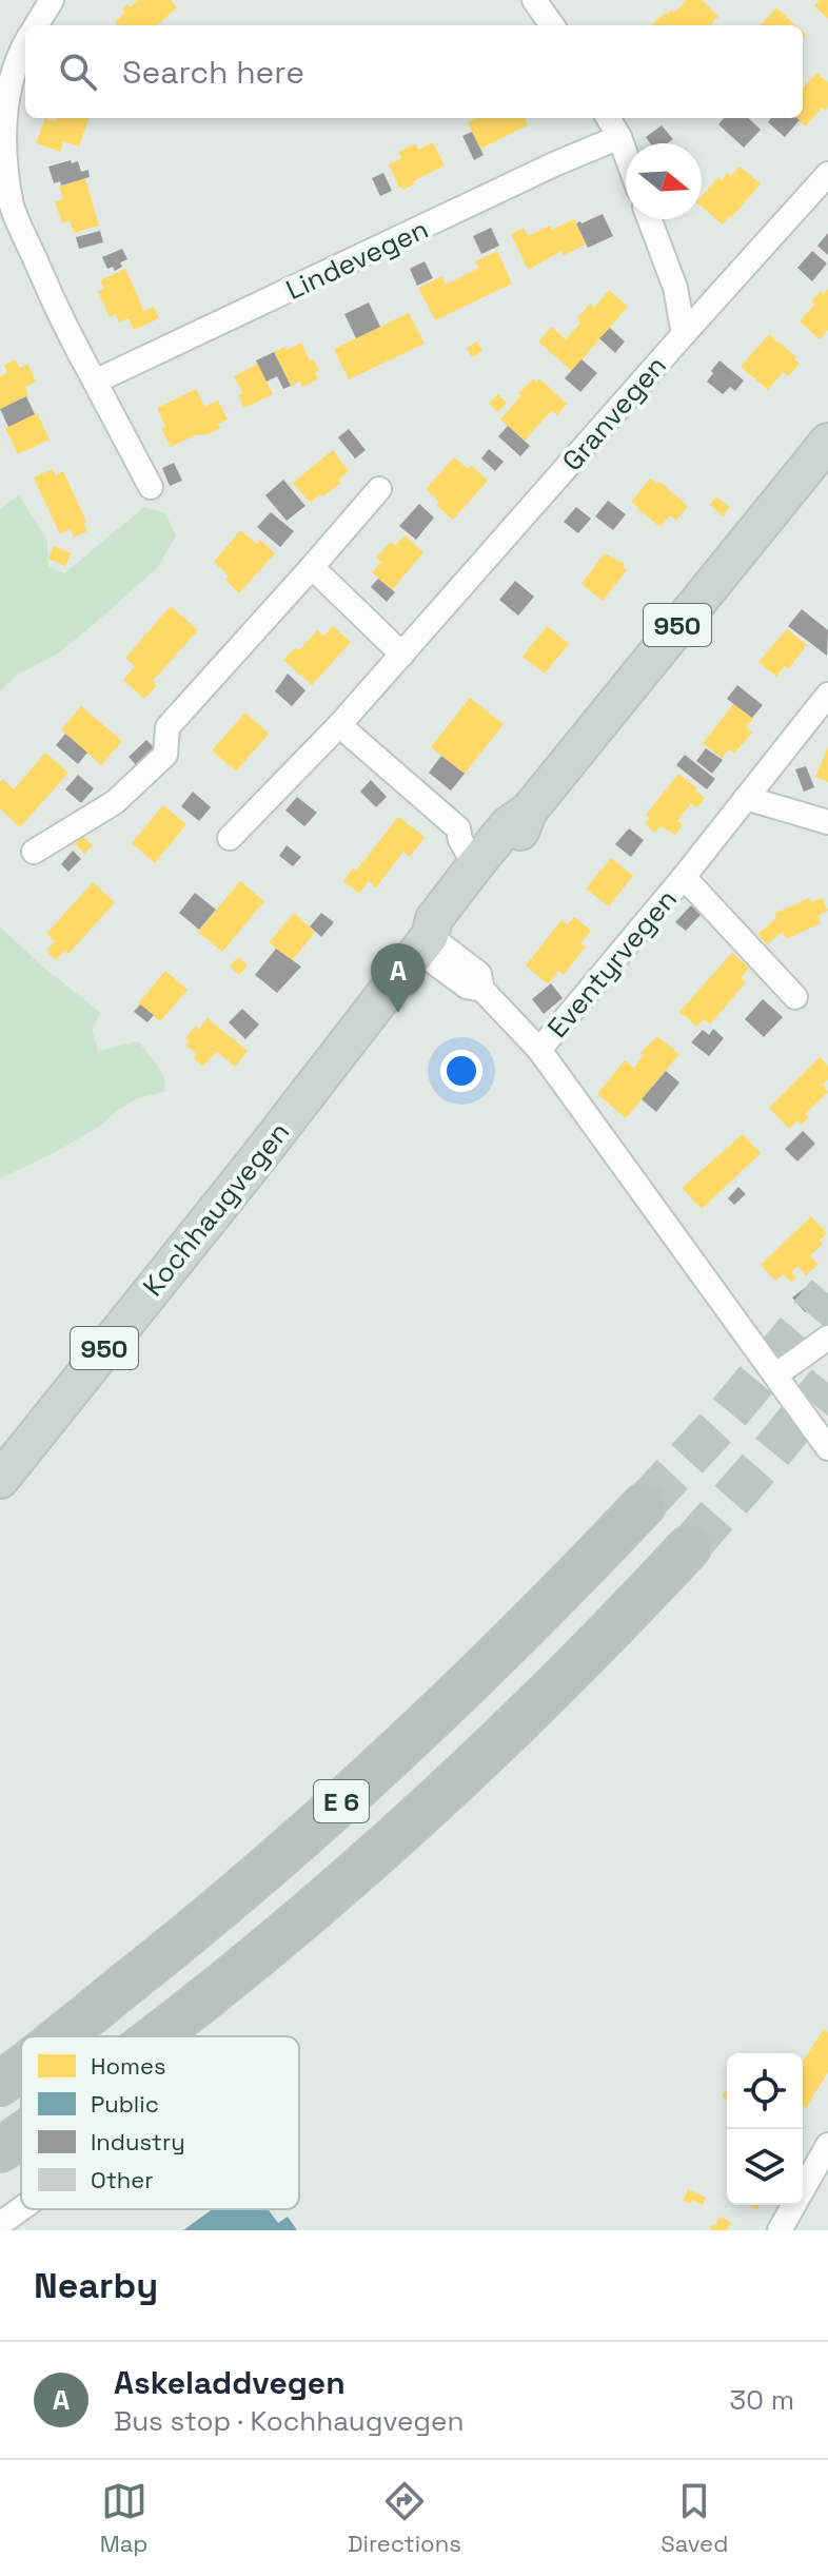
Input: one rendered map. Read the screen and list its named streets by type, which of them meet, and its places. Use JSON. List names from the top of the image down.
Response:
{
  "streets": {
    "highway": ["E 6"],
    "main road": ["950", "Kochhaugvegen"],
    "street": ["Lindevegen", "Granvegen", "Eventyrvegen"]
  },
  "legend": [
    "Homes",
    "Public",
    "Industry",
    "Other"
  ],
  "north": "right",
  "page": {
    "search": "Search here",
    "pins": "A",
    "heading": "Nearby",
    "list": [
      {
        "mark": "A",
        "name": "Askeladdvegen",
        "note": "Bus stop · Kochhaugvegen",
        "value": "30 m"
      }
    ],
    "nav": ["Map", "Directions", "Saved"]
  }
}
